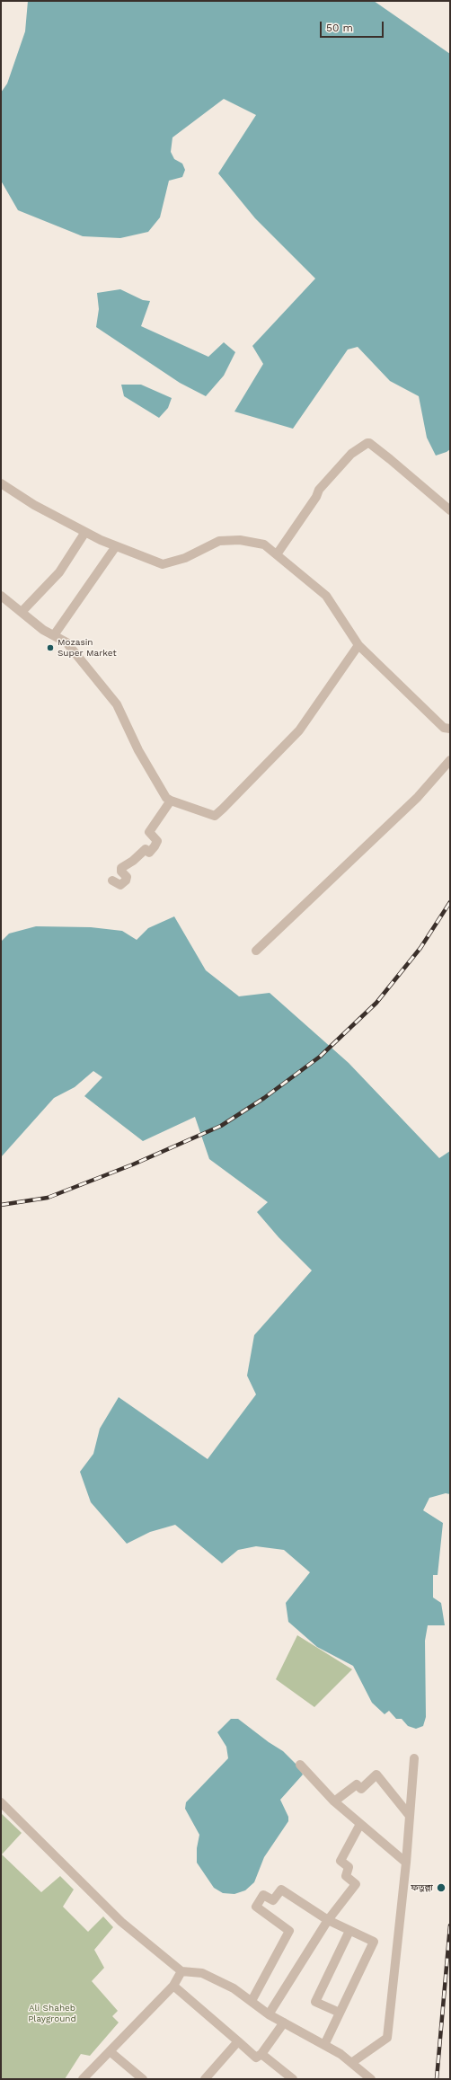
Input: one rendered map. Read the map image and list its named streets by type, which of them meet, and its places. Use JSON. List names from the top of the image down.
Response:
{
  "parks": ["Ali Shaheb Playground"],
  "places": ["Mozasin Super Market", "ফতুল্লা"],
  "scale_bar": "50 m"
}
